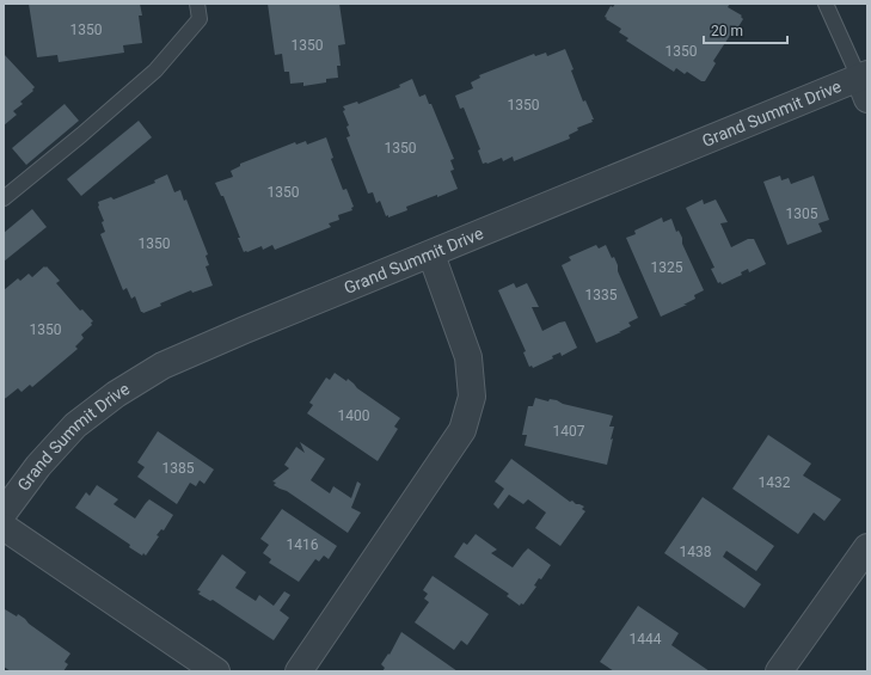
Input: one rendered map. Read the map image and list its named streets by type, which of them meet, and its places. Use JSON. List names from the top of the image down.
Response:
{
  "streets": {
    "street": ["Grand Summit Drive"]
  },
  "house_numbers": [
    "1350",
    "1350",
    "1350",
    "1350",
    "1350",
    "1350",
    "1305",
    "1350",
    "1325",
    "1335",
    "1350",
    "1400",
    "1407",
    "1385",
    "1432",
    "1416",
    "1438",
    "1444"
  ],
  "scale_bar": "20 m"
}
